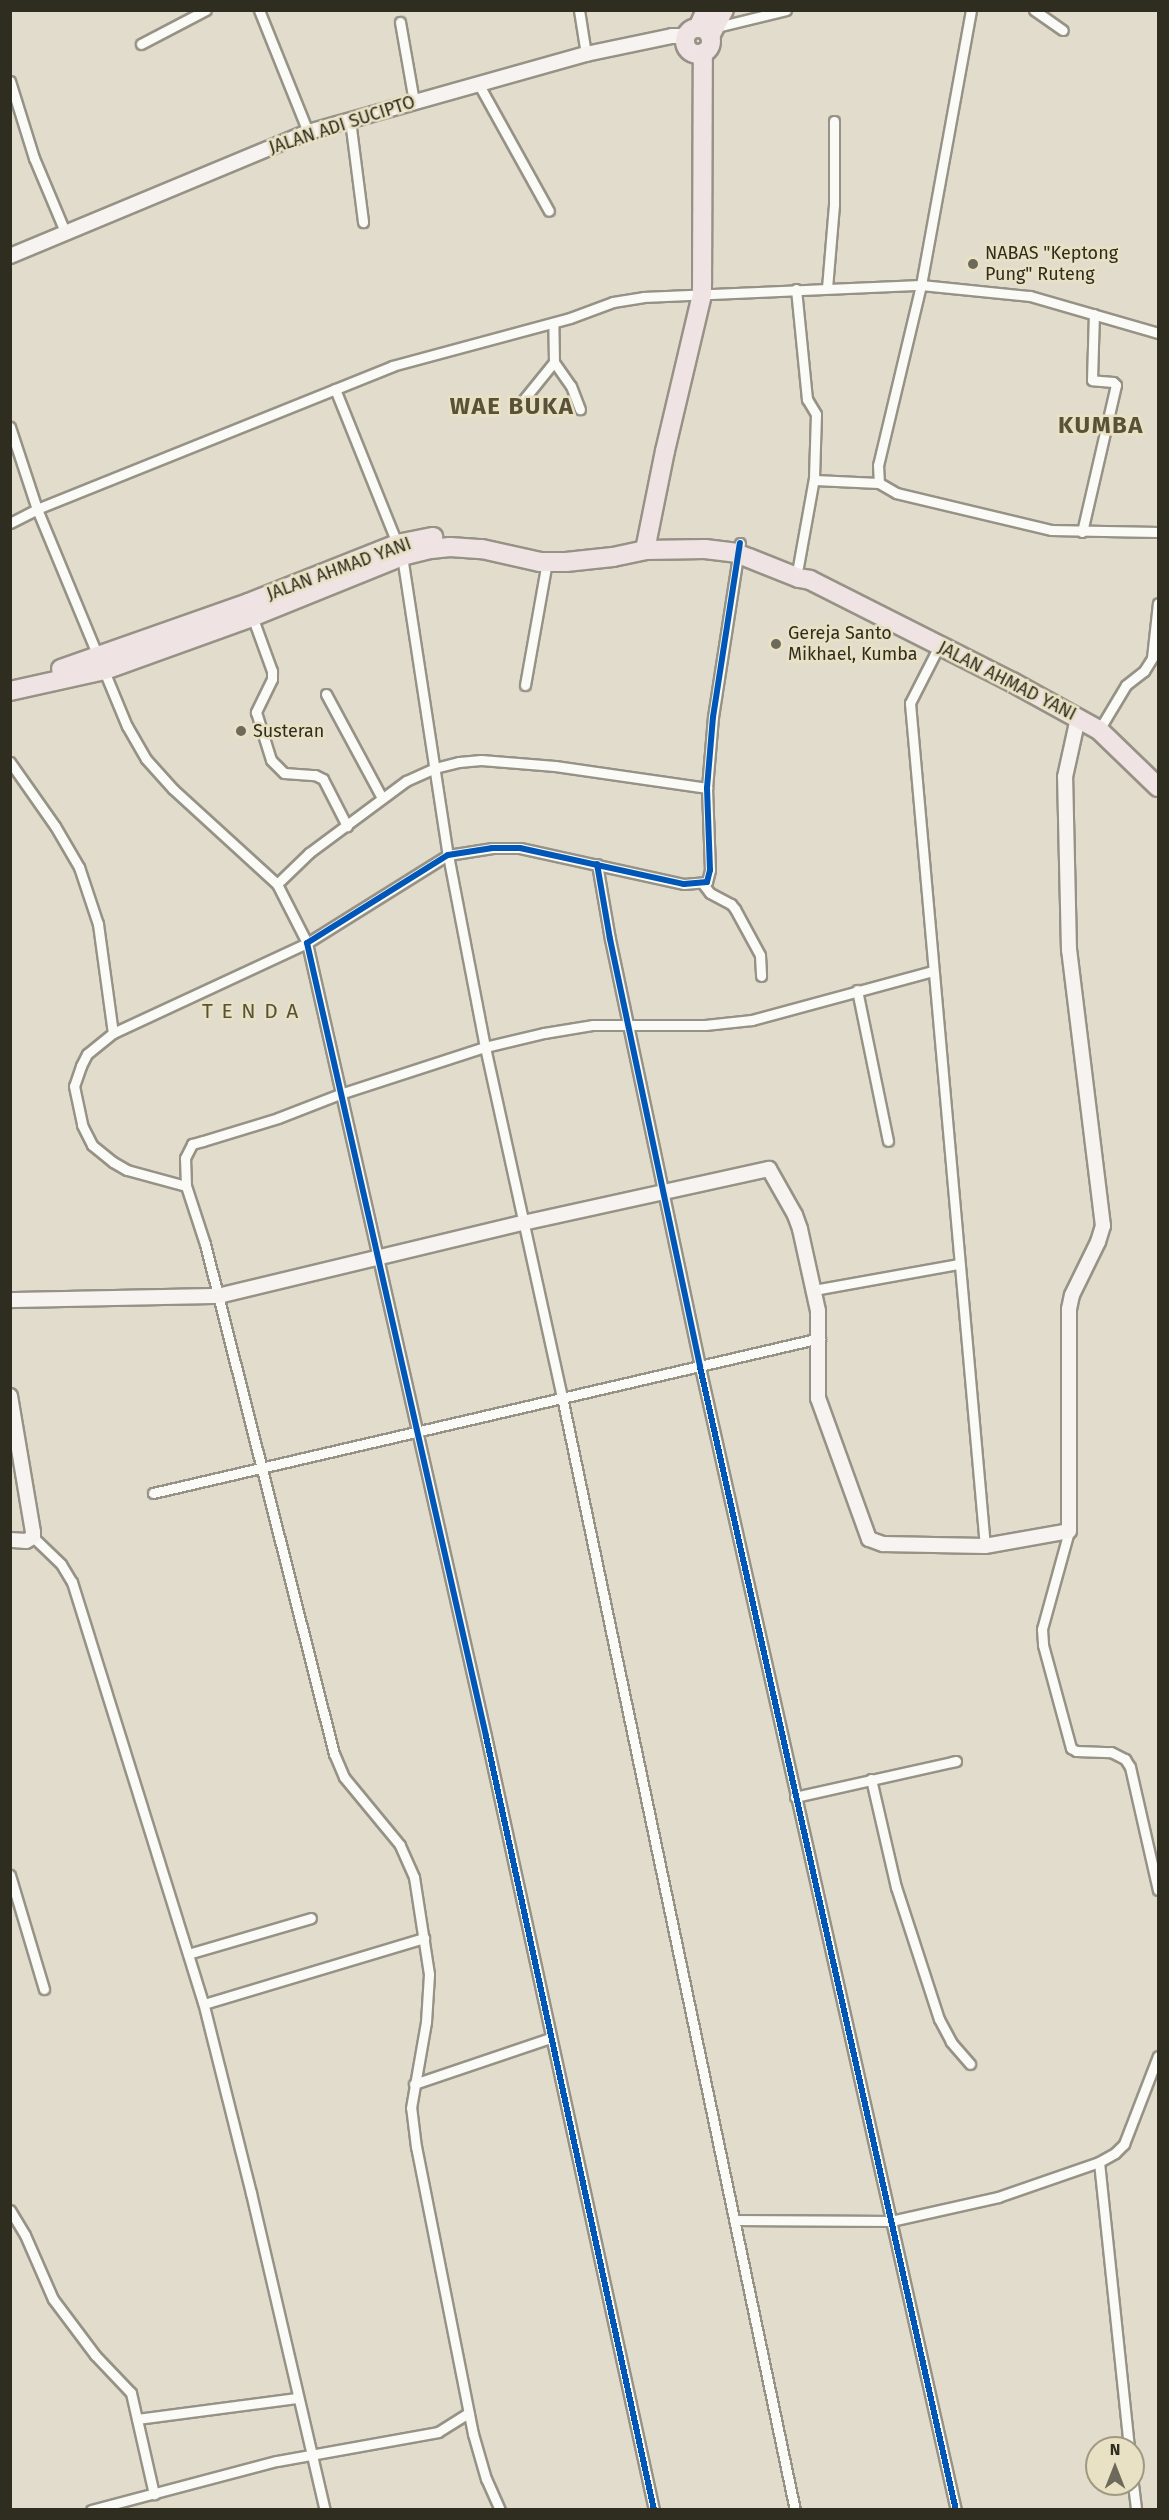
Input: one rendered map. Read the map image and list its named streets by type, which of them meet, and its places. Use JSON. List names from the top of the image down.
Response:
{
  "streets": {
    "highway": ["JALAN AHMAD YANI"],
    "street": ["JALAN ADI SUCIPTO"]
  },
  "districts": ["WAE BUKA", "KUMBA", "T E N D A"],
  "places": ["NABAS \"Keptong Pung\" Ruteng", "Gereja Santo Mikhael, Kumba", "Susteran"],
  "north": "top"
}
